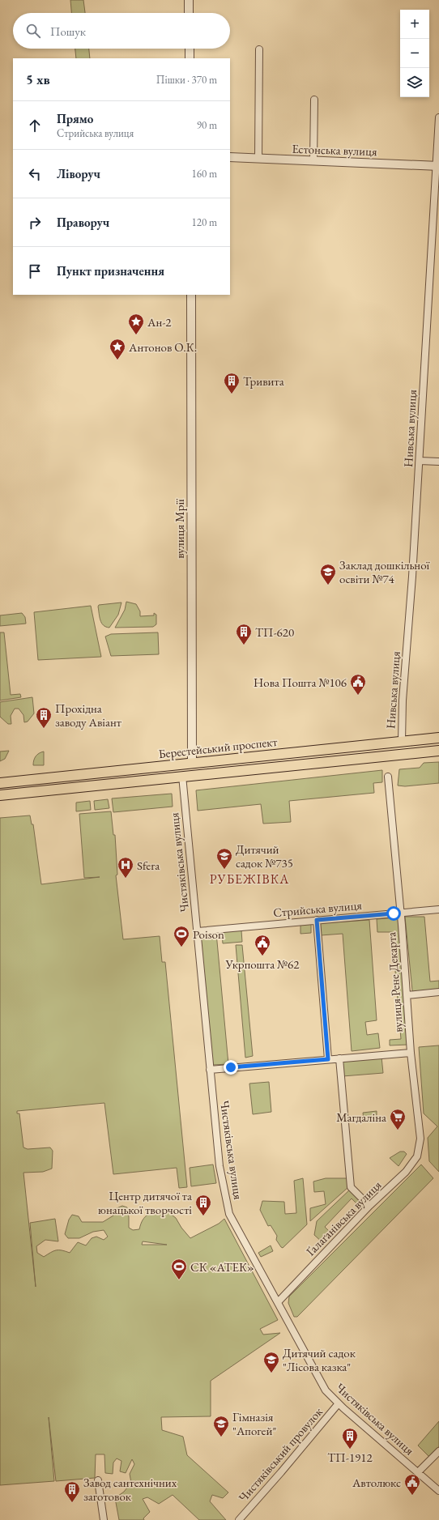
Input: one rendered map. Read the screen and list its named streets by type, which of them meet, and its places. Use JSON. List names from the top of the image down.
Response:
{
  "streets": {
    "main road": ["Берестейський проспект"],
    "street": [
      "Естонська вулиця",
      "Нивська вулиця",
      "вулиця Мрії",
      "Чистяківська вулиця",
      "Стрийська вулиця",
      "вулиця Рене Декарта",
      "Ґалаґанівська вулиця",
      "Чистяківський провулок"
    ]
  },
  "crossings": [
    ["Естонська вулиця", "Нивська вулиця"],
    ["Нивська вулиця", "Берестейський проспект"],
    ["вулиця Мрії", "Берестейський проспект"],
    ["Берестейський проспект", "Чистяківська вулиця"],
    ["Чистяківська вулиця", "Стрийська вулиця"],
    ["Чистяківська вулиця", "Ґалаґанівська вулиця"],
    ["Чистяківська вулиця", "Чистяківський провулок"],
    ["Стрийська вулиця", "вулиця Рене Декарта"],
    ["вулиця Рене Декарта", "Ґалаґанівська вулиця"]
  ],
  "districts": ["РУБЕЖІВКА"],
  "places": {
    "place": ["Ан-2", "Антонов О.К."],
    "building": [
      "Тривита",
      "ТП-620",
      "Прохідна заводу Авіант",
      "Центр дитячої та юнацької творчості",
      "ТП-1912",
      "Завод сантехнічних заготовок"
    ],
    "school or university": [
      "Заклад дошкільної освіти №74",
      "Дитячий садок №735",
      "Дитячий садок \"Лісова казка\"",
      "Гімназія \"Апогей\""
    ],
    "public building": ["Нова Пошта №106", "Укрпошта №62", "Автолюкс"],
    "hospital": ["Sfera"],
    "sports": ["Poison", "СК «АТЕК»"],
    "supermarket": ["Магдаліна"]
  },
  "page": {
    "map_buttons": ["+", "−"],
    "search": "Пошук",
    "heading": ["5 хв", "Пішки · 370 m"],
    "list": [
      ["Прямо", "Стрийська вулиця", "90 m"],
      ["Ліворуч", "160 m"],
      ["Праворуч", "120 m"],
      "Пункт призначення"
    ]
  }
}
